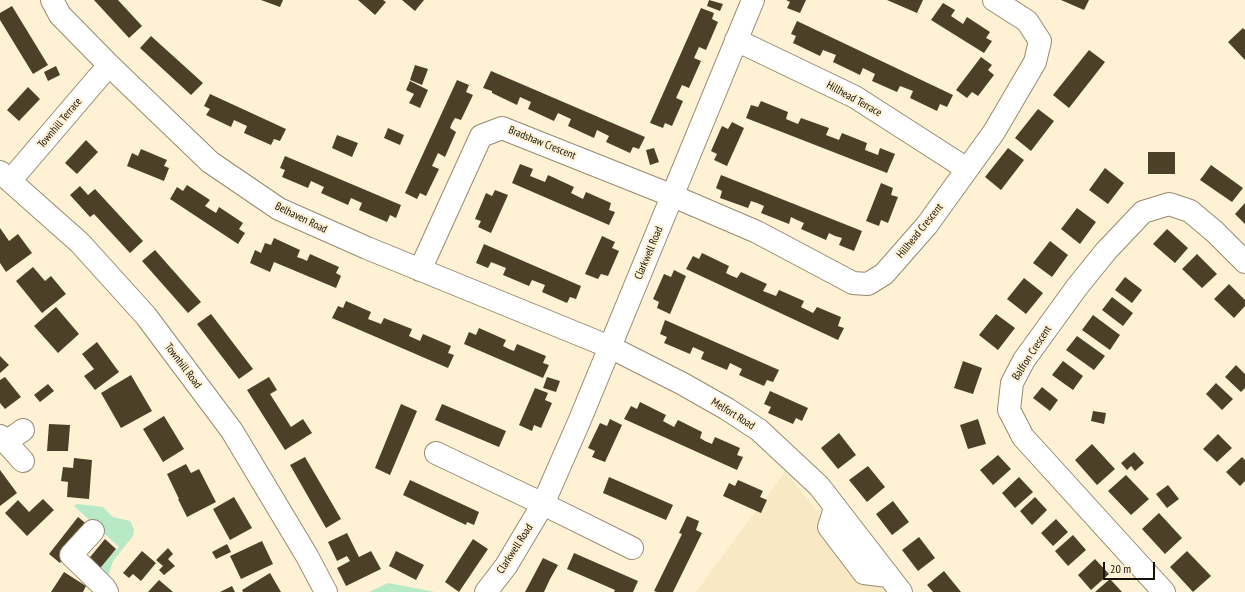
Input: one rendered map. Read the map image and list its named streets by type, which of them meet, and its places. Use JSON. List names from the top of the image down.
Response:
{
  "streets": {
    "street": [
      "Hillhead Terrace",
      "Townhill Terrace",
      "Bradshaw Crescent",
      "Belhaven Road",
      "Hillhead Crescent",
      "Clarkwell Road",
      "Balfron Crescent",
      "Townhill Road",
      "Melfort Road"
    ]
  },
  "crossings": [
    ["Hillhead Terrace", "Hillhead Crescent"],
    ["Hillhead Terrace", "Clarkwell Road"],
    ["Townhill Terrace", "Belhaven Road"],
    ["Townhill Terrace", "Townhill Road"],
    ["Bradshaw Crescent", "Belhaven Road"],
    ["Bradshaw Crescent", "Hillhead Crescent"],
    ["Bradshaw Crescent", "Clarkwell Road"],
    ["Belhaven Road", "Clarkwell Road"],
    ["Belhaven Road", "Melfort Road"],
    ["Hillhead Crescent", "Clarkwell Road"],
    ["Clarkwell Road", "Melfort Road"]
  ],
  "scale_bar": "20 m"
}
